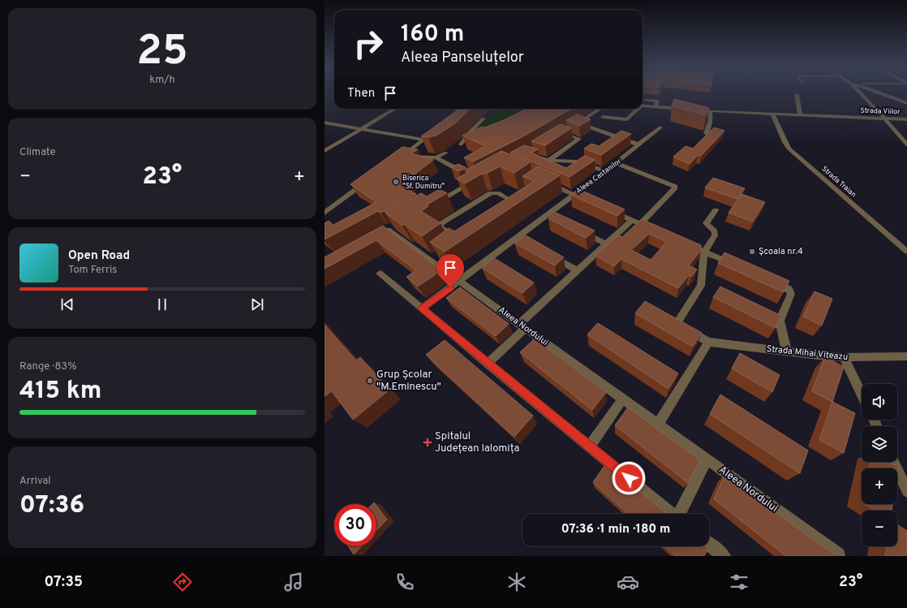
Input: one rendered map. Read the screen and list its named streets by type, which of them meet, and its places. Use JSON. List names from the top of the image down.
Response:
{
  "streets": {
    "street": [
      "Strada Viilor",
      "Aleea Castanilor",
      "Strada Traian",
      "Aleea Nordului",
      "Strada Mihai Viteazu"
    ]
  },
  "crossings": [
    ["Strada Viilor", "Strada Traian"],
    ["Aleea Castanilor", "Aleea Nordului"]
  ],
  "places": {
    "other": ["Biserica \"Sf. Dumitru\"", "Școala nr.4", "Grup Școlar \"M.Eminescu\""],
    "health": ["Spitalul Județean Ialomița"]
  },
  "page": {
    "tile": [
      ["25", "km/h"],
      "Climate",
      ["Range · 83%", "415 km"],
      ["Arrival", "07:36"]
    ],
    "turn": ["160 m", "Aleea Panseluțelor"],
    "then": "Then",
    "heat": ["−", "23°", "+"],
    "song": ["Open Road", "Tom Ferris"],
    "map_buttons": ["+", "−"],
    "limit": "30",
    "trip": "07:36 · 1 min · 180 m",
    "tabs": ["07:35", "23°"]
  }
}
